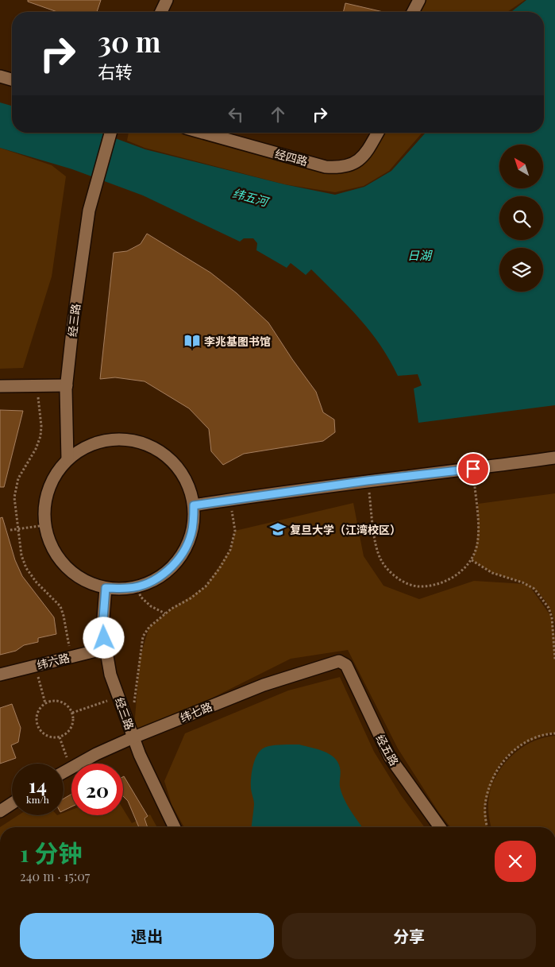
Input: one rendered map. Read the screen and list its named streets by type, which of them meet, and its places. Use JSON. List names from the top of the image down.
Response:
{
  "streets": {
    "lane": [
      "经四路",
      "经三路",
      "纬六路",
      "纬七路",
      "经五路"
    ]
  },
  "crossings": [
    ["经三路", "纬六路"],
    ["经三路", "纬七路"],
    ["纬七路", "经五路"]
  ],
  "water": ["纬五河", "日湖"],
  "places": {
    "library": ["李兆基图书馆"],
    "school or university": ["复旦大学（江湾校区）"]
  },
  "north": "top left",
  "page": {
    "turn": ["30 m", "右转"],
    "speed": "14 km/h",
    "limit": "20",
    "heading": ["1 分钟", "240 m · 15:07"],
    "buttons": ["退出", "分享"]
  }
}
